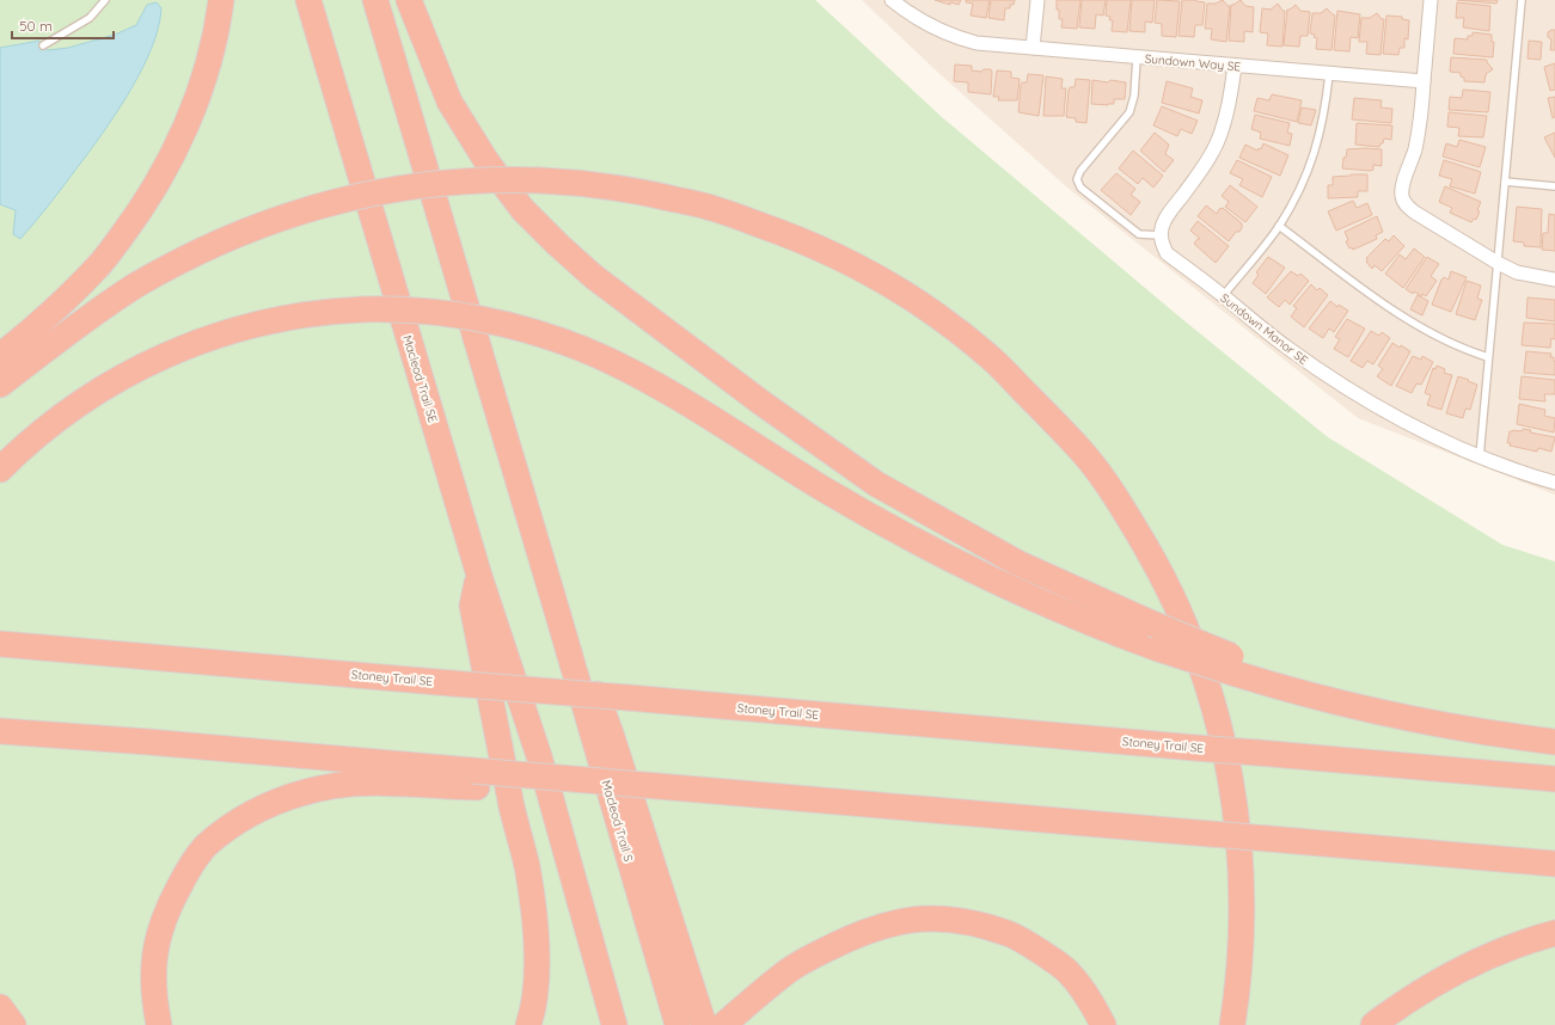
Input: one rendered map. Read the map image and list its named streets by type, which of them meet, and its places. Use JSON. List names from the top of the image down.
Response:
{
  "streets": {
    "highway": ["Macleod Trail SE", "Stoney Trail SE", "Macleod Trail S"],
    "street": ["Sundown Way SE", "Sundown Manor SE"]
  },
  "scale_bar": "50 m"
}
